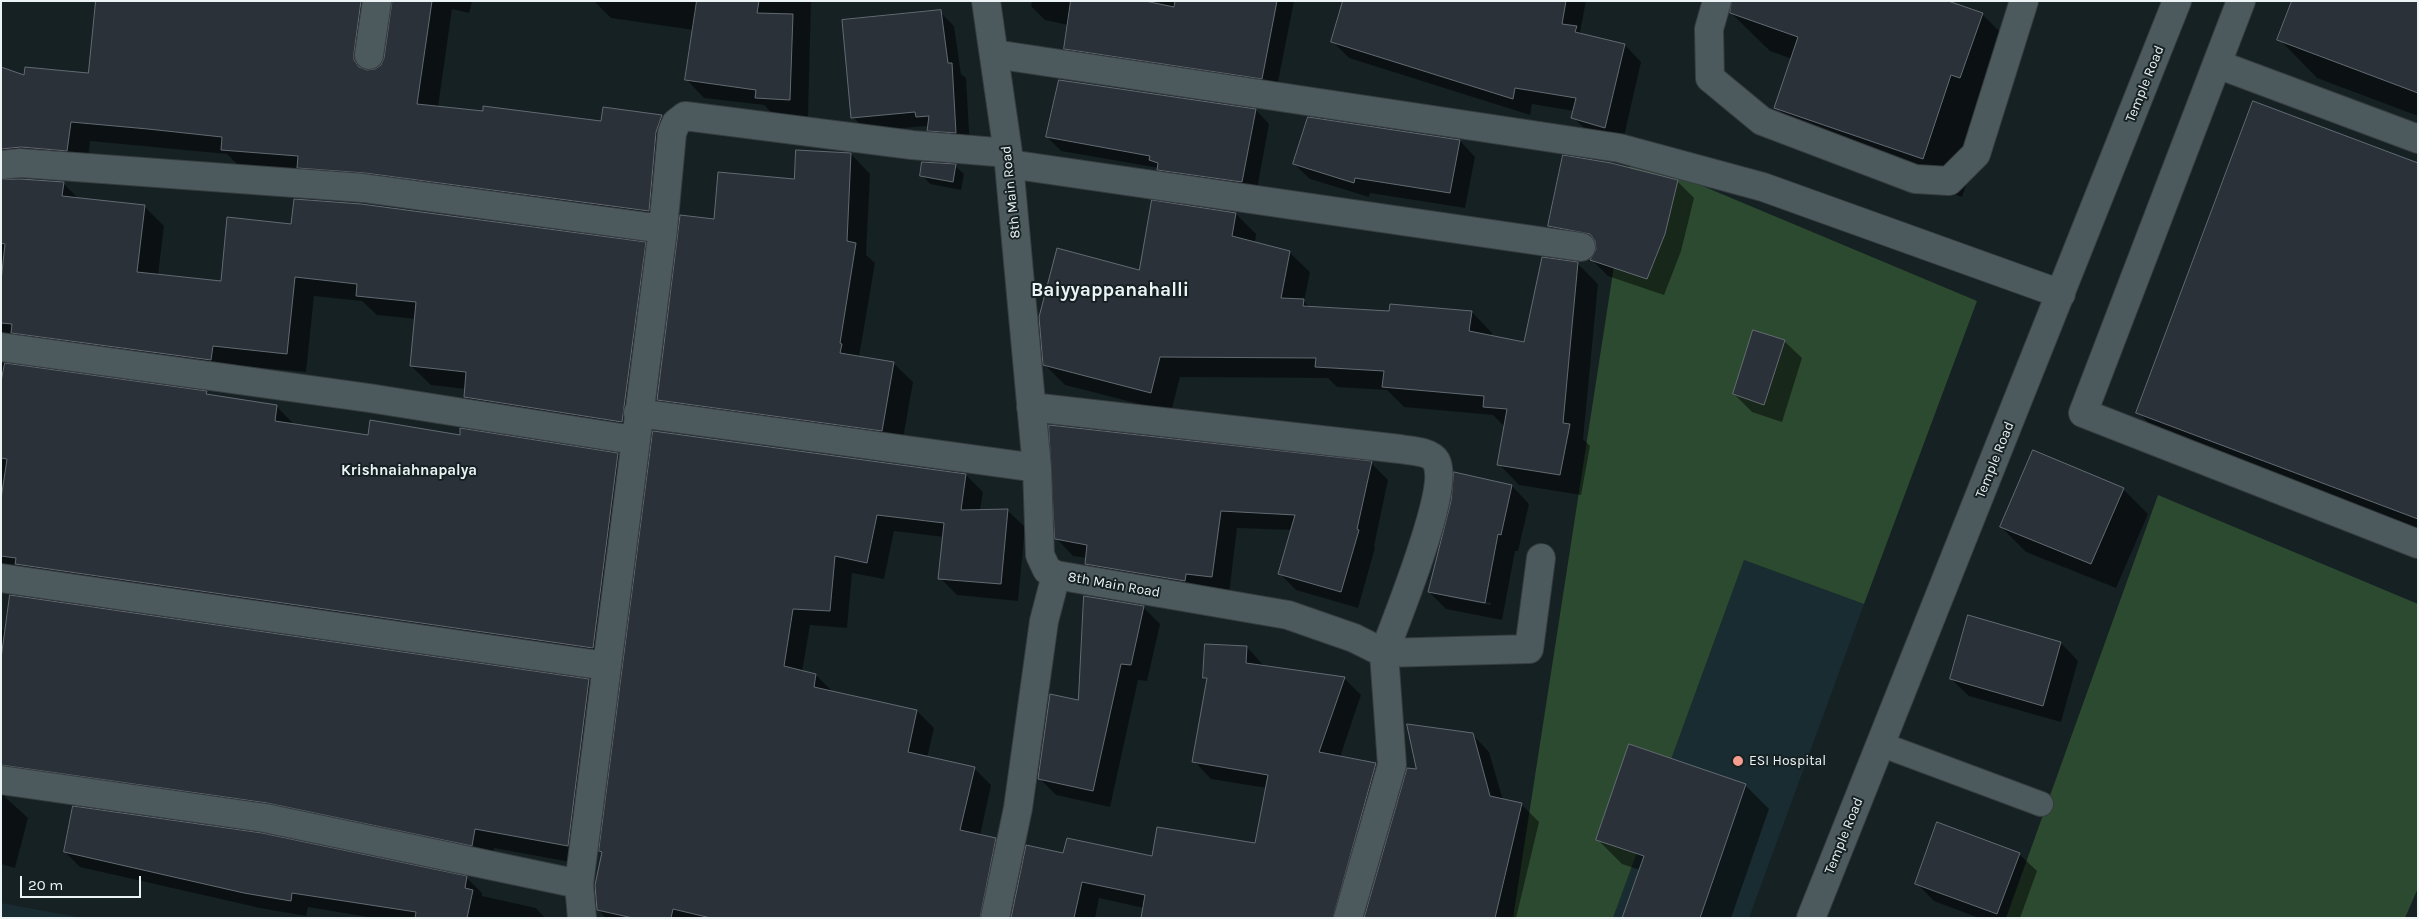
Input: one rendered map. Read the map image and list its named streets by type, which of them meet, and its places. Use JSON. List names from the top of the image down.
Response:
{
  "streets": {
    "street": ["Temple Road", "8th Main Road"]
  },
  "districts": ["Baiyyappanahalli", "Krishnaiahnapalya"],
  "places": ["ESI Hospital"],
  "scale_bar": "20 m"
}
